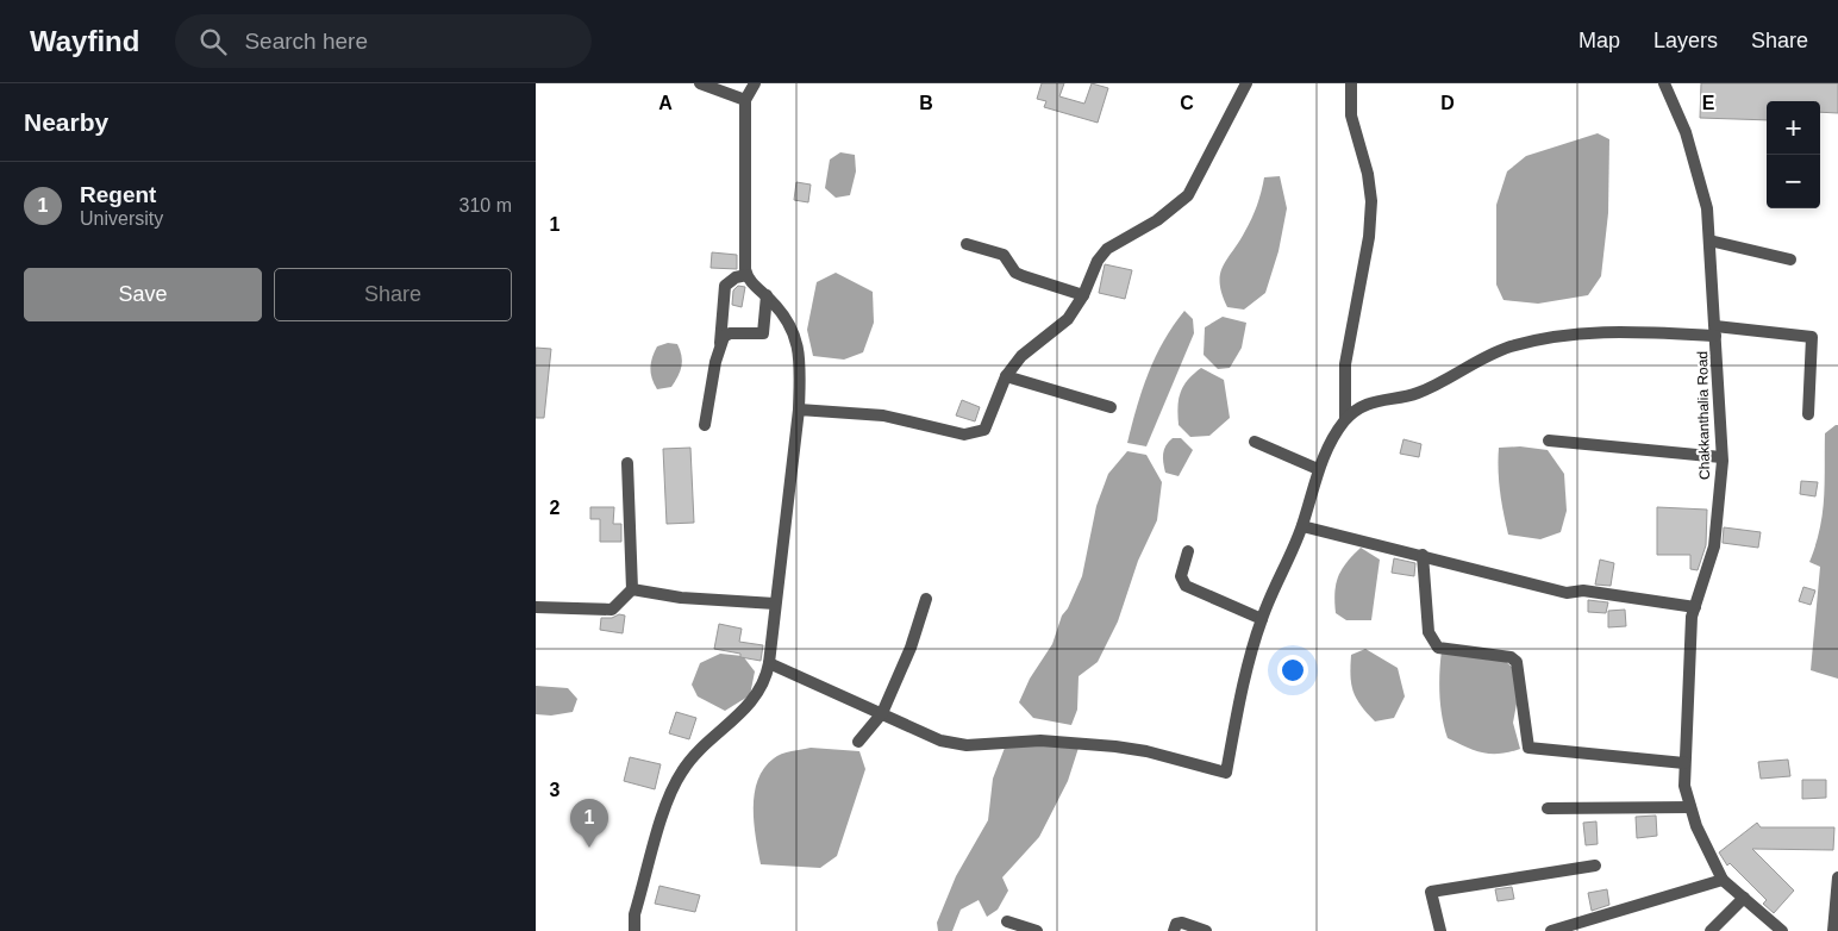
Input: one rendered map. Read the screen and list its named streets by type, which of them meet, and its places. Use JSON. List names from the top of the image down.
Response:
{
  "streets": {
    "street": ["Chakkanthalia Road"]
  },
  "page": {
    "header": "Wayfind",
    "search": "Search here",
    "nav": ["Map", "Layers", "Share"],
    "heading": "Nearby",
    "map_buttons": ["+", "−"],
    "list": [
      {
        "mark": "1",
        "name": "Regent",
        "note": "University",
        "value": "310 m"
      }
    ],
    "buttons": ["Save", "Share"],
    "pins": "1"
  },
  "grid": {
    "columns": [
      "A",
      "B",
      "C",
      "D",
      "E"
    ],
    "rows": ["1", "2", "3"]
  }
}
